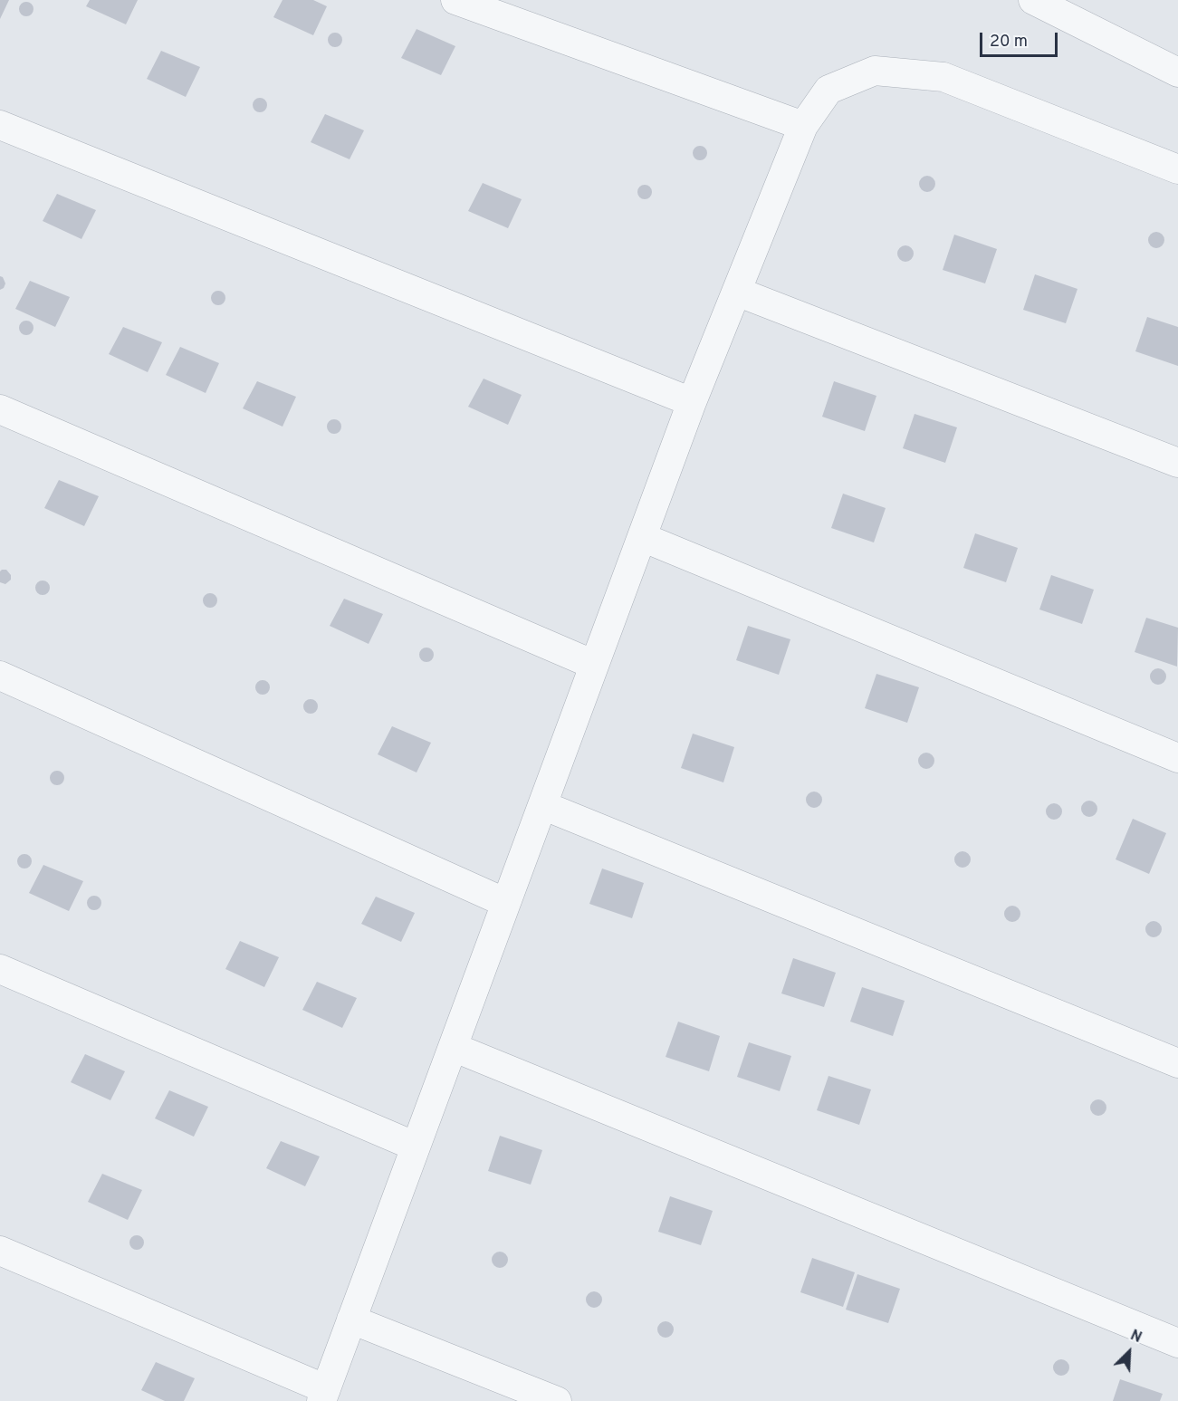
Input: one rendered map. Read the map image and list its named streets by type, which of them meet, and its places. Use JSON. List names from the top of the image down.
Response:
{
  "scale_bar": "20 m",
  "north": "top right"
}
